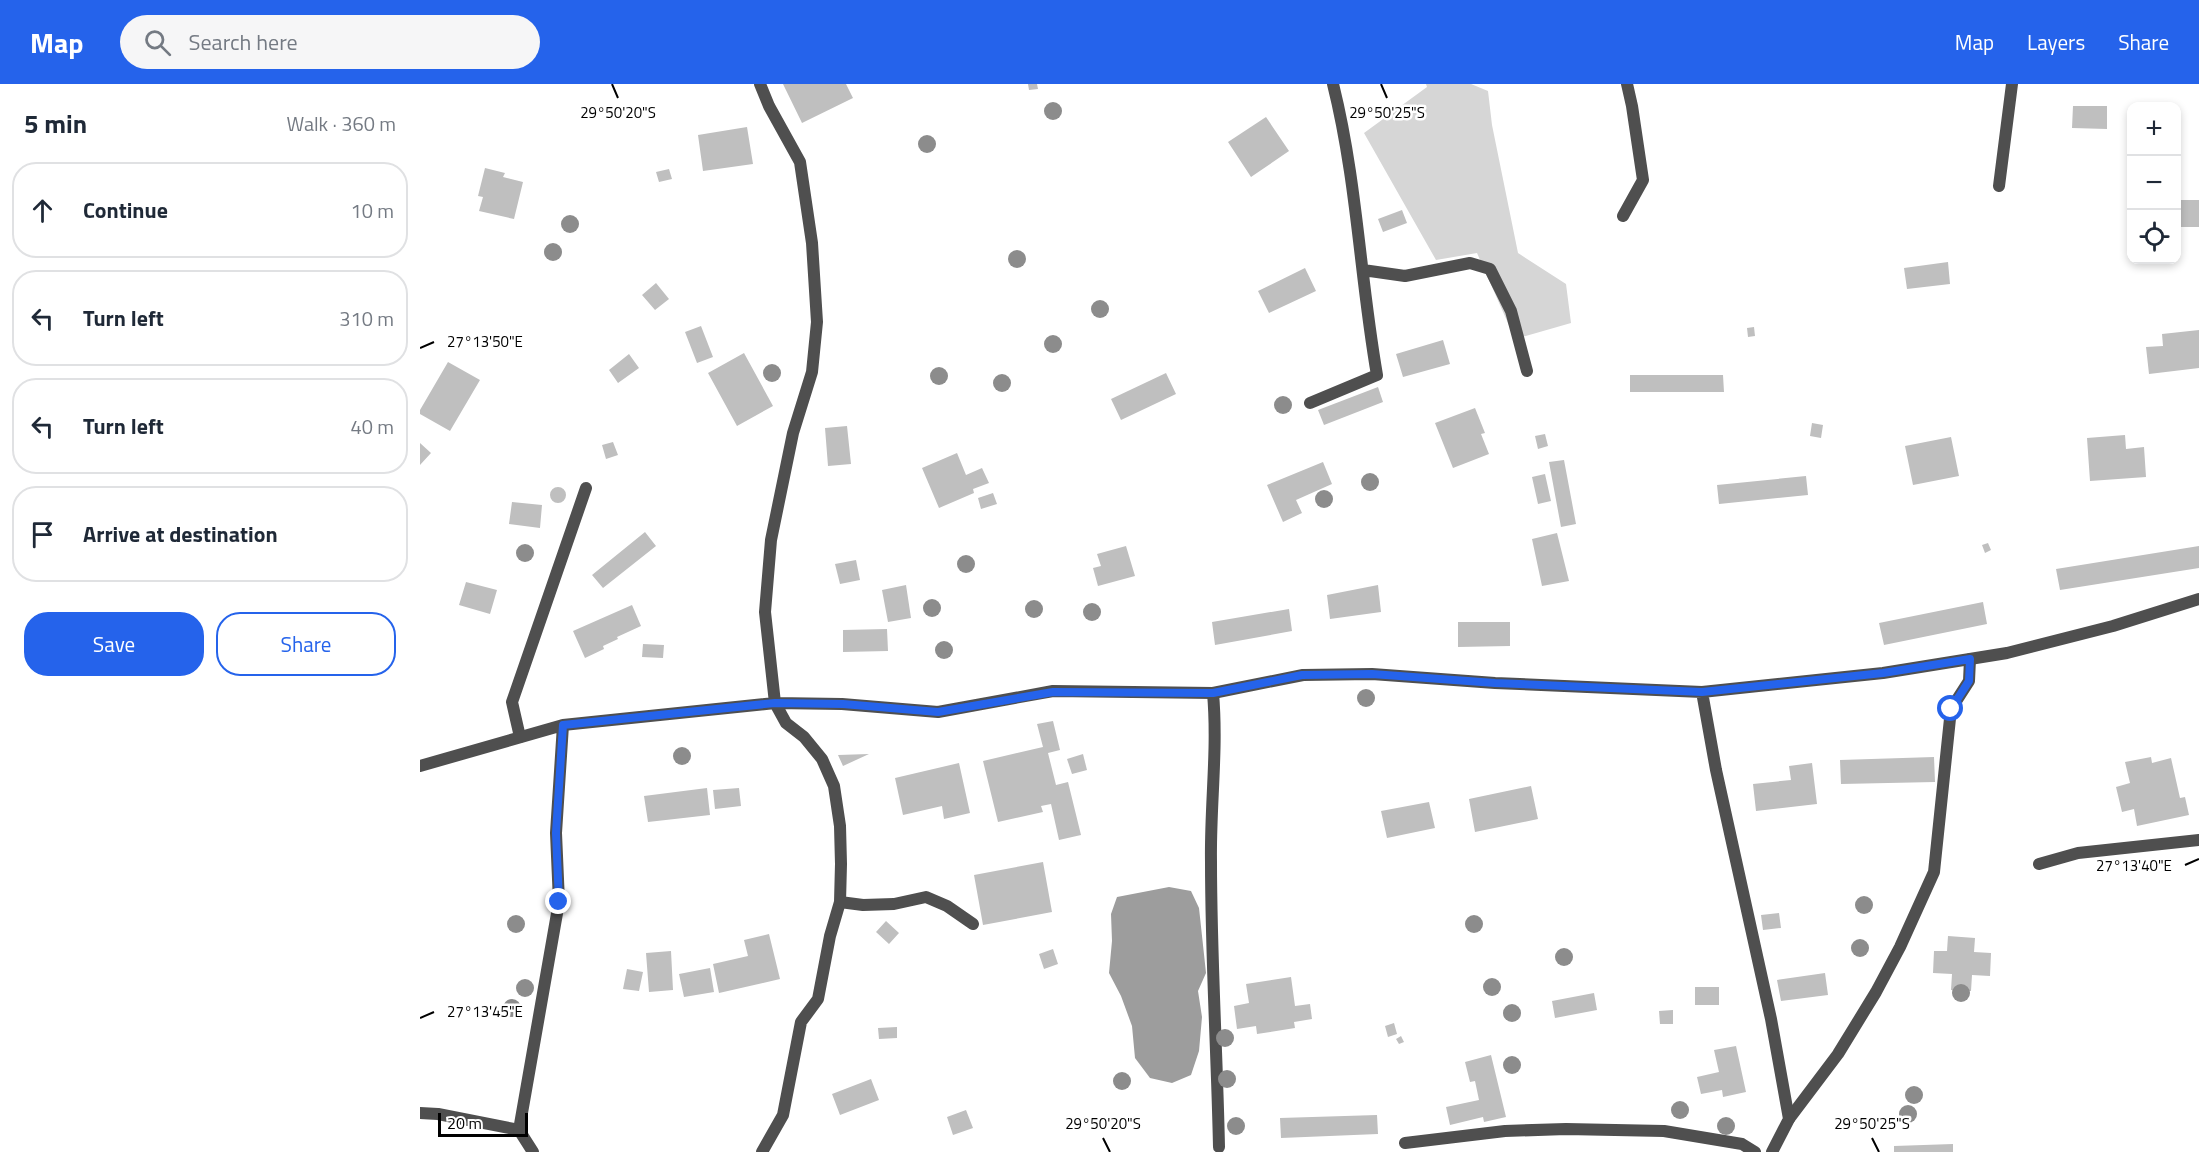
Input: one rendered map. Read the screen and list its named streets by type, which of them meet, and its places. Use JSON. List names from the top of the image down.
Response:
{
  "scale_bar": "20 m",
  "page": {
    "header": "Map",
    "search": "Search here",
    "nav": ["Map", "Layers", "Share"],
    "heading": ["5 min", "Walk · 360 m"],
    "map_buttons": ["+", "−"],
    "list": [
      ["Continue", "10 m"],
      ["Turn left", "310 m"],
      ["Turn left", "40 m"],
      "Arrive at destination"
    ],
    "buttons": ["Save", "Share"],
    "scale": "20 m"
  },
  "coordinates": [
    "29°50'20\"S",
    "29°50'25\"S",
    "27°13'50\"E",
    "27°13'40\"E",
    "27°13'45\"E"
  ]
}
